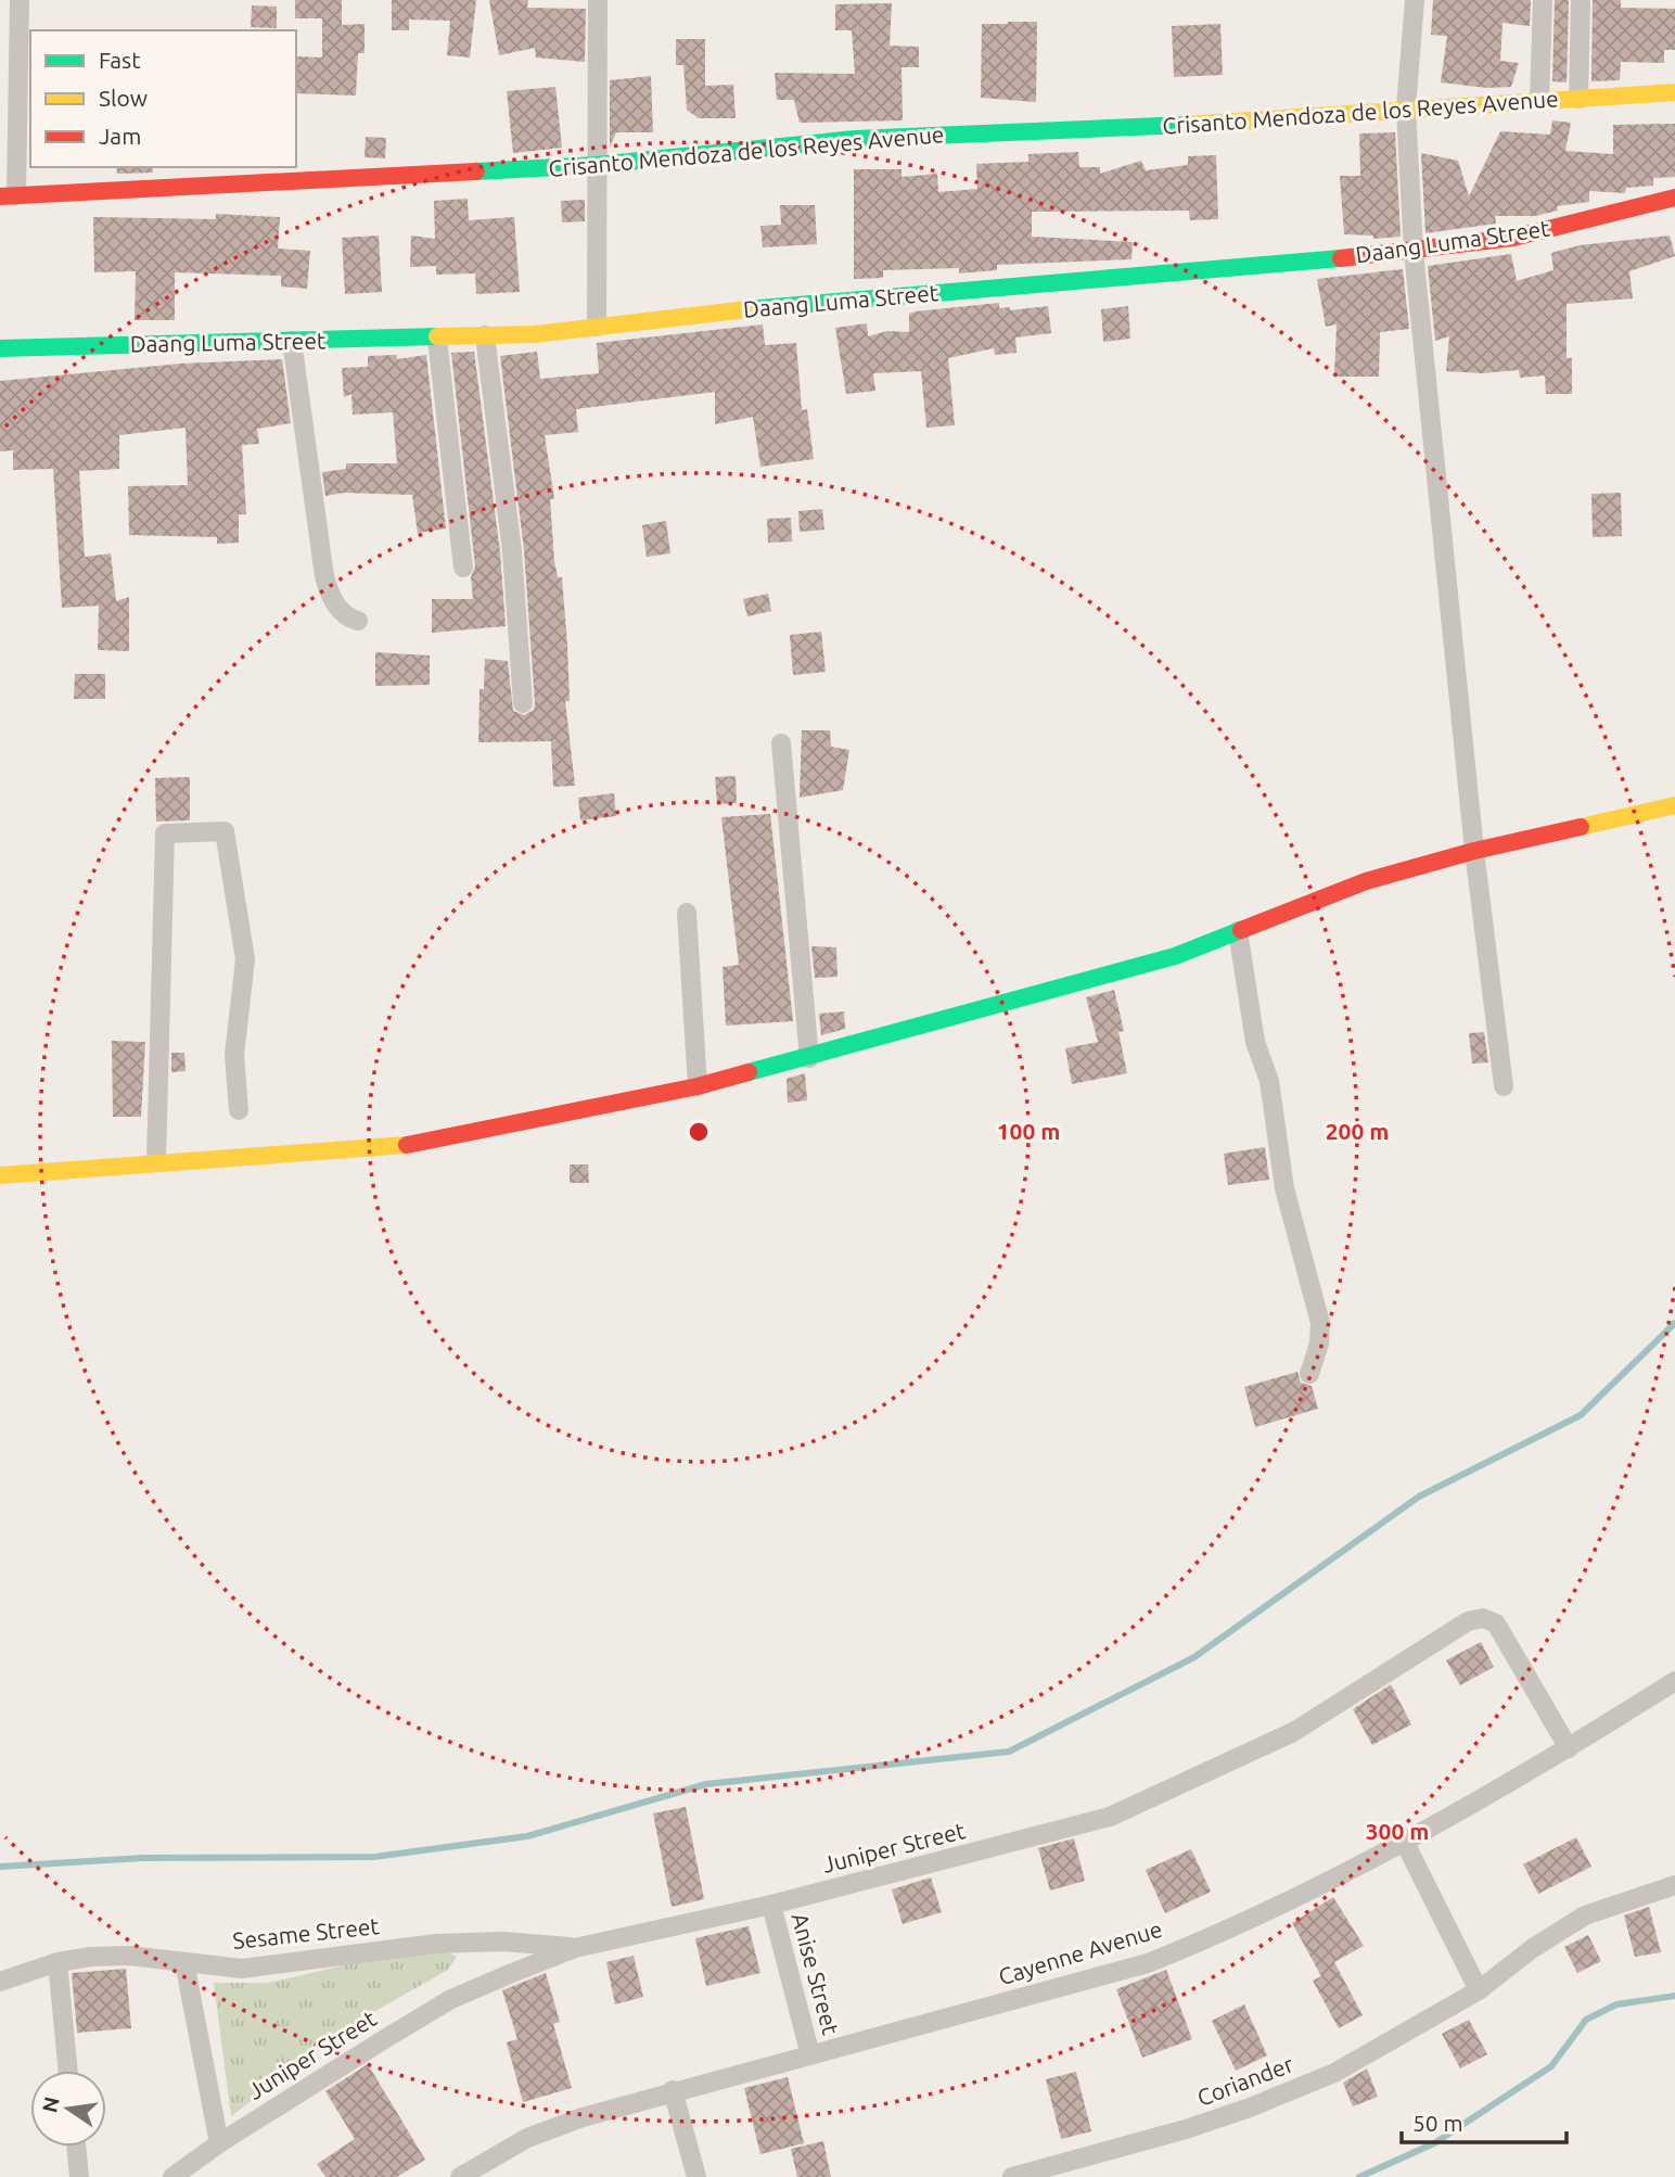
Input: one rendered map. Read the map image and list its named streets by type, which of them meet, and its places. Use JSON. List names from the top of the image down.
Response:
{
  "streets": {
    "street": [
      "Crisanto Mendoza de los Reyes Avenue",
      "Daang Luma Street",
      "Juniper Street",
      "Sesame Street",
      "Cayenne Avenue",
      "Anise Street",
      "Coriander"
    ]
  },
  "crossings": [
    ["Juniper Street", "Sesame Street"],
    ["Juniper Street", "Cayenne Avenue"],
    ["Juniper Street", "Anise Street"],
    ["Cayenne Avenue", "Anise Street"]
  ],
  "legend": ["Fast", "Slow", "Jam"],
  "scale_bar": "50 m",
  "north": "left",
  "rings": ["100 m", "200 m", "300 m"]
}
